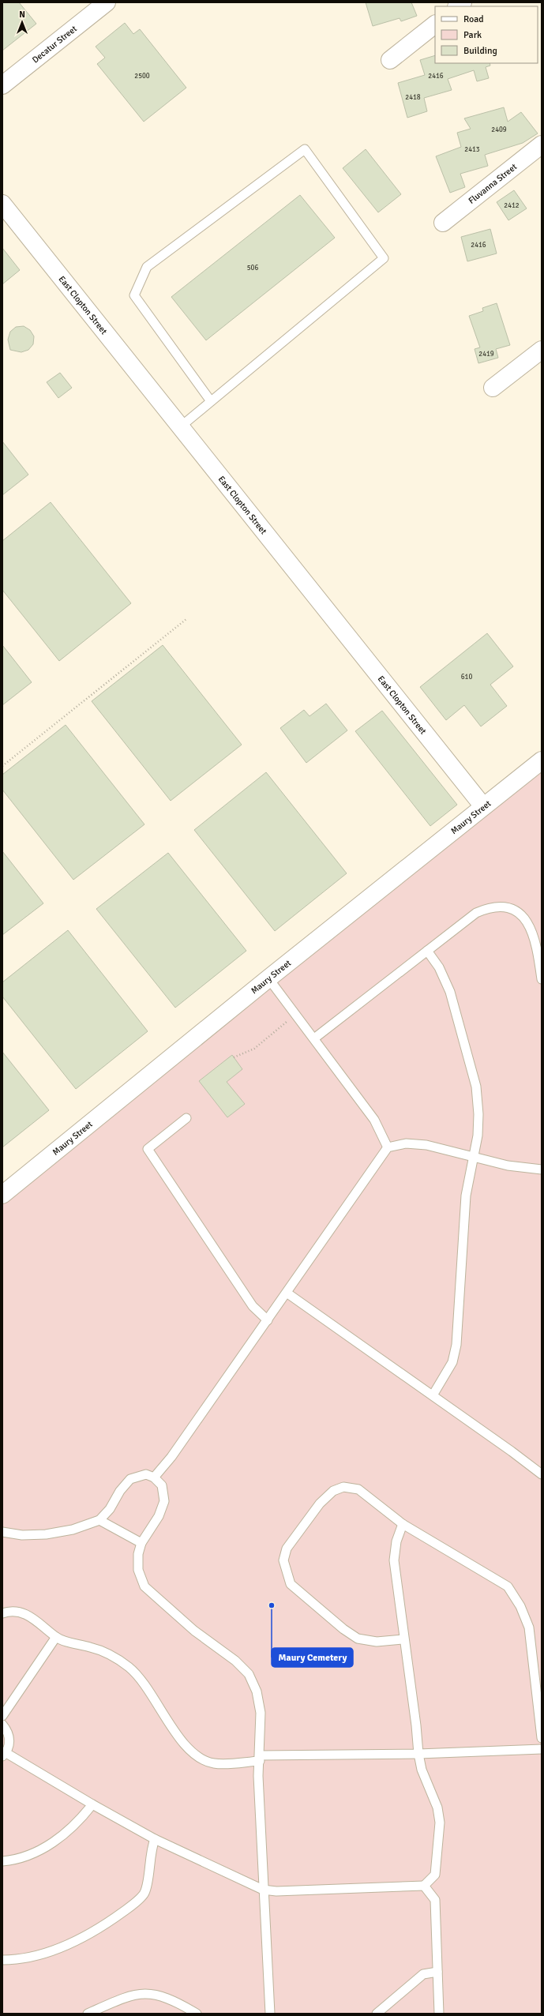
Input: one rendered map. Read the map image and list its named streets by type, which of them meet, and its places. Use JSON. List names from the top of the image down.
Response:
{
  "streets": {
    "street": [
      "Decatur Street",
      "Fluvanna Street",
      "East Clopton Street",
      "Maury Street"
    ]
  },
  "crossings": [
    ["East Clopton Street", "Maury Street"]
  ],
  "places": ["Maury Cemetery"],
  "house_numbers": [
    "2500",
    "2416",
    "2418",
    "2409",
    "2413",
    "2412",
    "2416",
    "506",
    "2419",
    "610"
  ],
  "legend": ["Road", "Park", "Building"],
  "north": "top"
}
